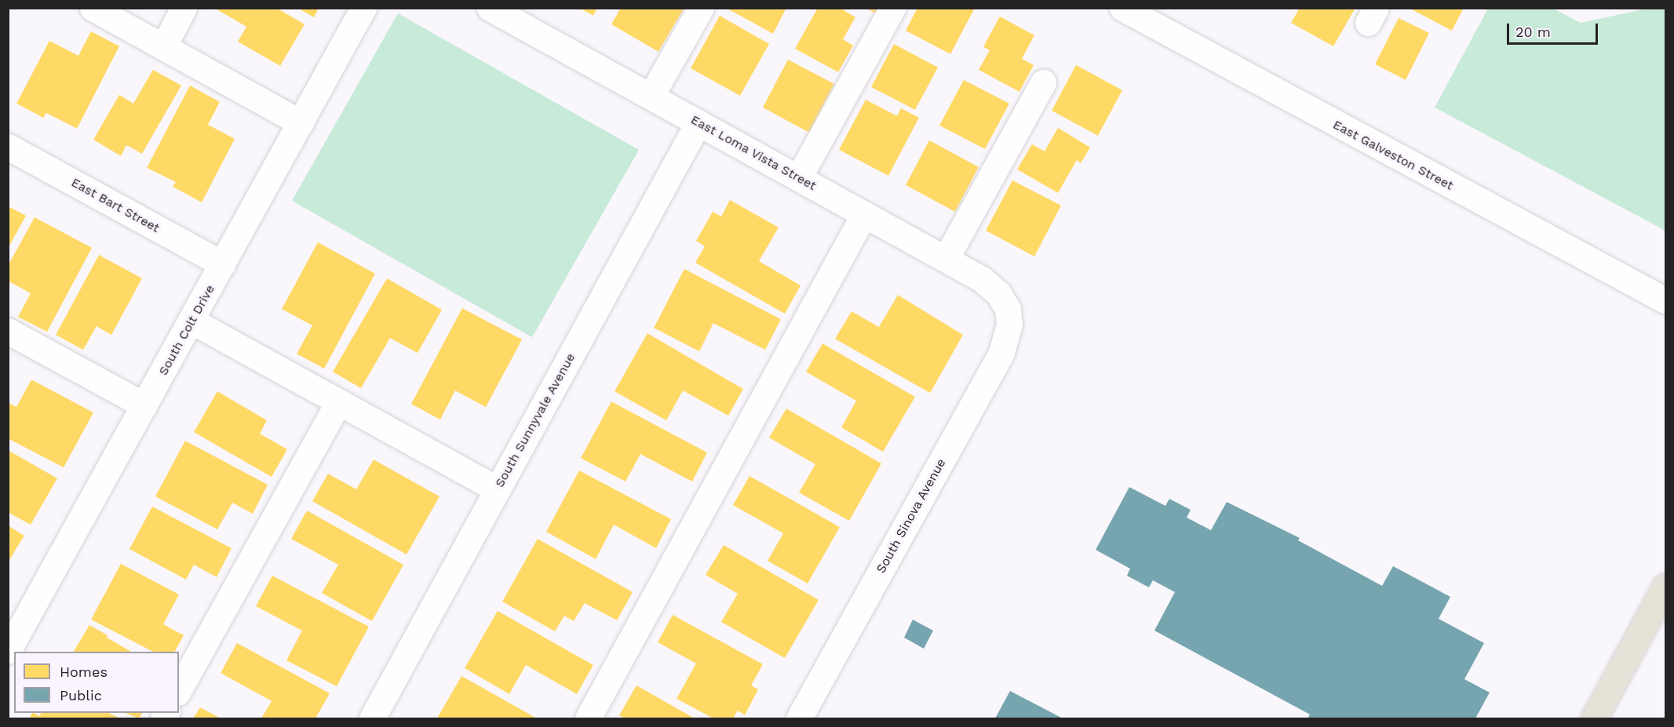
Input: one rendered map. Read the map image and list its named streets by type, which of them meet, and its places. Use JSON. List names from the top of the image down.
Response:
{
  "streets": {
    "street": [
      "East Loma Vista Street",
      "East Galveston Street",
      "East Bart Street",
      "South Colt Drive",
      "South Sunnyvale Avenue",
      "South Sinova Avenue"
    ]
  },
  "crossings": [
    ["East Loma Vista Street", "South Sunnyvale Avenue"],
    ["East Loma Vista Street", "South Sinova Avenue"],
    ["East Bart Street", "South Colt Drive"]
  ],
  "legend": ["Homes", "Public"],
  "scale_bar": "20 m"
}
